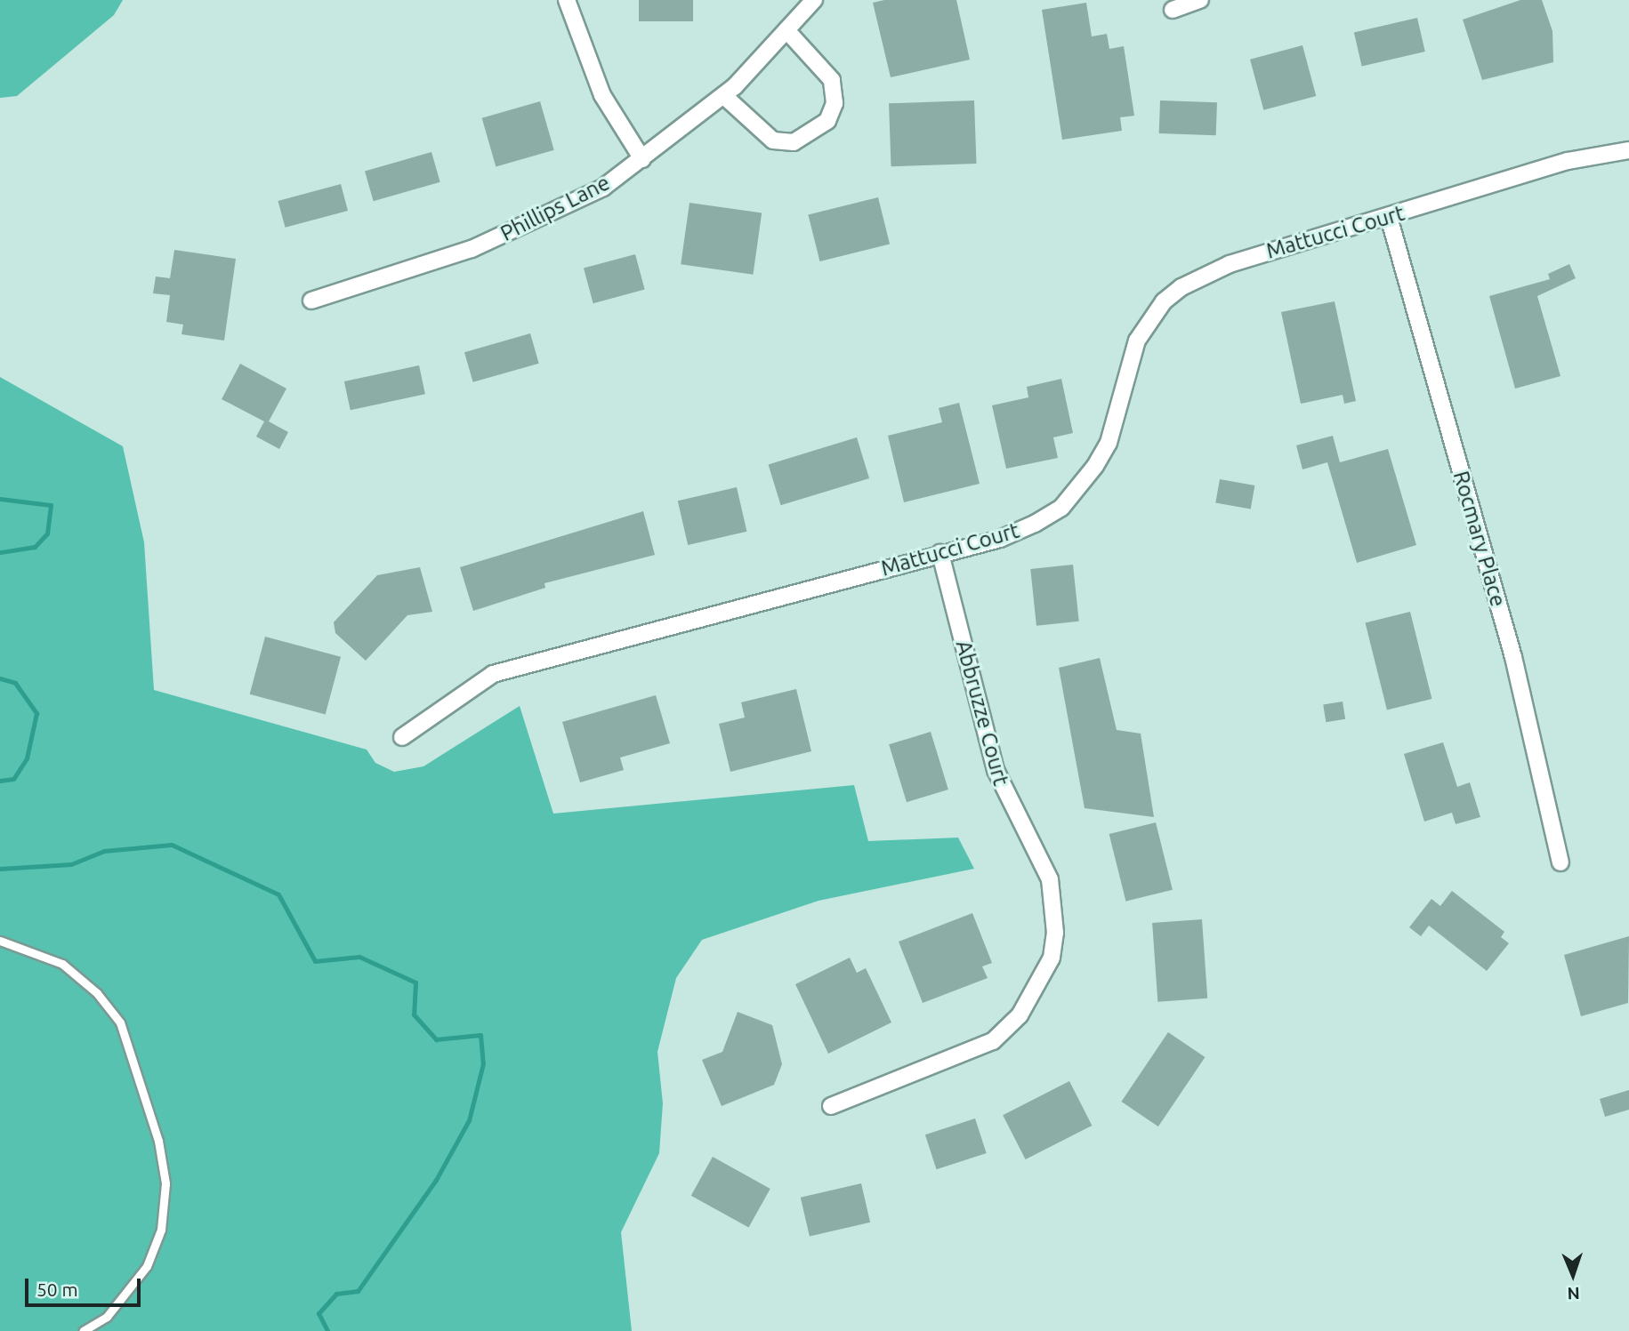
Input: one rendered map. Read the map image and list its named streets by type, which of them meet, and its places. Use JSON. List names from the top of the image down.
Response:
{
  "streets": {
    "street": [
      "Phillips Lane",
      "Mattucci Court",
      "Rocmary Place",
      "Abbruzze Court"
    ]
  },
  "crossings": [
    ["Mattucci Court", "Rocmary Place"],
    ["Mattucci Court", "Abbruzze Court"]
  ],
  "scale_bar": "50 m",
  "north": "bottom"
}
